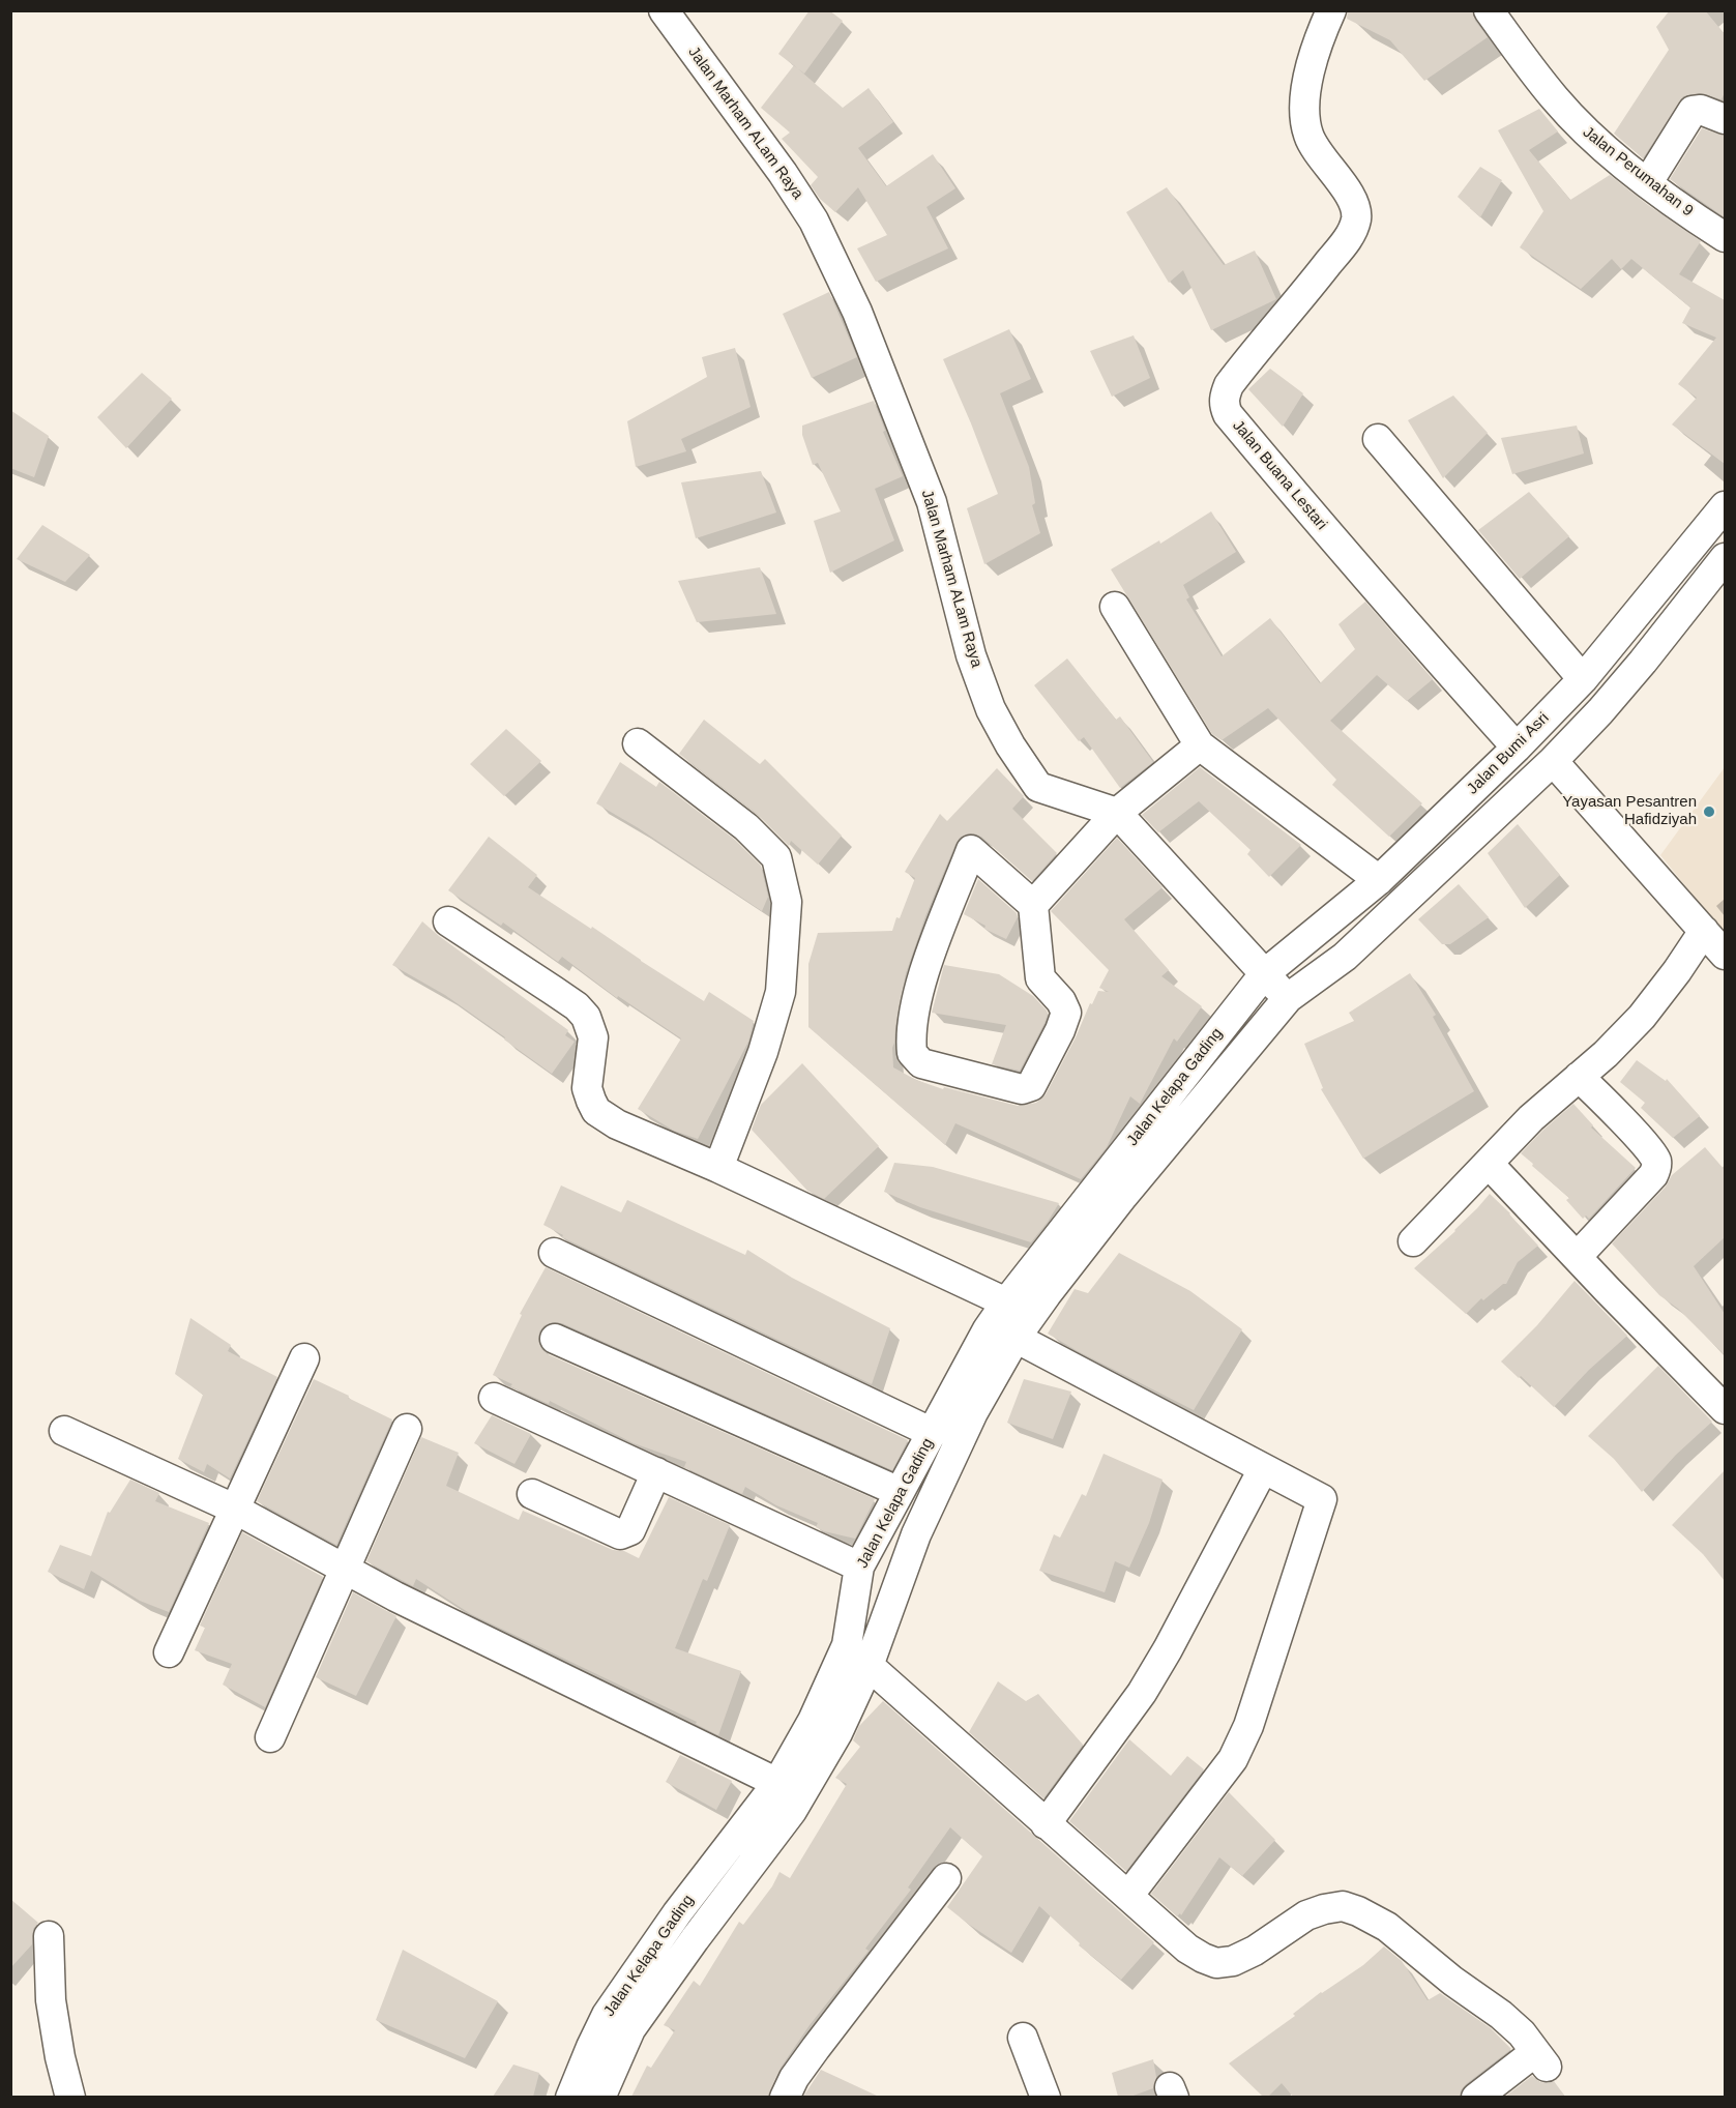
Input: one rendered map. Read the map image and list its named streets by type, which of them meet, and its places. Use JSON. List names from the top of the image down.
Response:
{
  "streets": {
    "street": [
      "Jalan Marham ALam Raya",
      "Jalan Perumahan 9",
      "Jalan Buana Lestari",
      "Jalan Bumi Asri",
      "Jalan Kelapa Gading"
    ]
  },
  "crossings": [
    ["Jalan Buana Lestari", "Jalan Bumi Asri"],
    ["Jalan Bumi Asri", "Jalan Kelapa Gading"]
  ],
  "places": ["Yayasan Pesantren Hafidziyah"]
}
